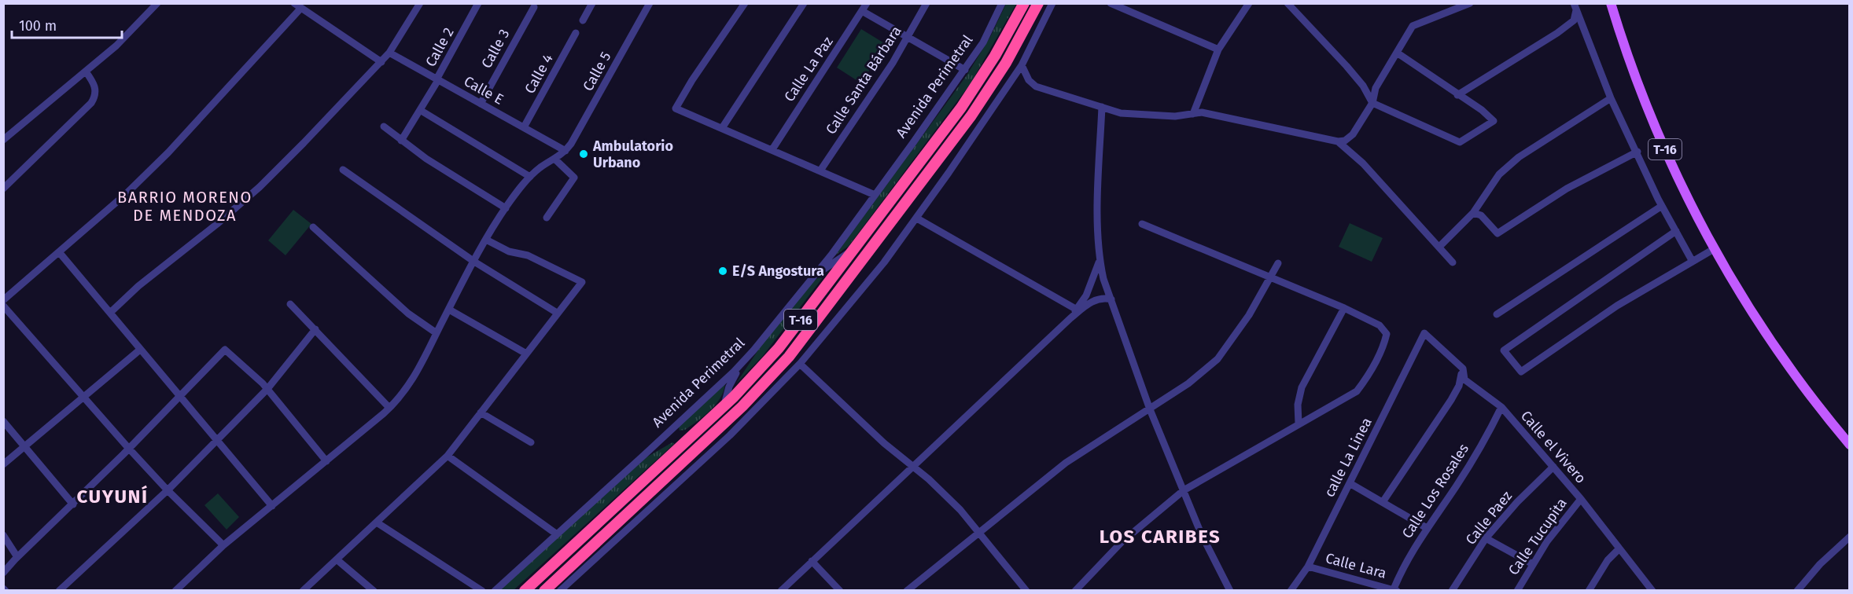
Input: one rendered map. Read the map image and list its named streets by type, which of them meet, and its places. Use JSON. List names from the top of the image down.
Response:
{
  "streets": {
    "highway": ["T-16"],
    "street": [
      "Calle 2",
      "Calle 3",
      "Calle La Paz",
      "Calle 5",
      "Calle 4",
      "Calle Santa Bárbara",
      "Avenida Perimetral",
      "Calle E",
      "Calle el Vivero",
      "calle La Linea",
      "Calle Los Rosales",
      "Calle Paez",
      "Calle Tucupita",
      "Calle Lara"
    ]
  },
  "crossings": [
    ["Calle 2", "Calle E"],
    ["Calle 3", "Calle E"],
    ["Calle 5", "Calle E"],
    ["Calle 4", "Calle E"],
    ["Calle el Vivero", "calle La Linea"],
    ["Calle el Vivero", "Calle Los Rosales"],
    ["Calle el Vivero", "Calle Paez"],
    ["Calle el Vivero", "Calle Tucupita"],
    ["calle La Linea", "Calle Lara"],
    ["Calle Los Rosales", "Calle Lara"]
  ],
  "districts": ["BARRIO MORENO DE MENDOZA", "CUYUNÍ", "LOS CARIBES"],
  "places": ["Ambulatorio Urbano", "E/S Angostura"],
  "scale_bar": "100 m"
}
